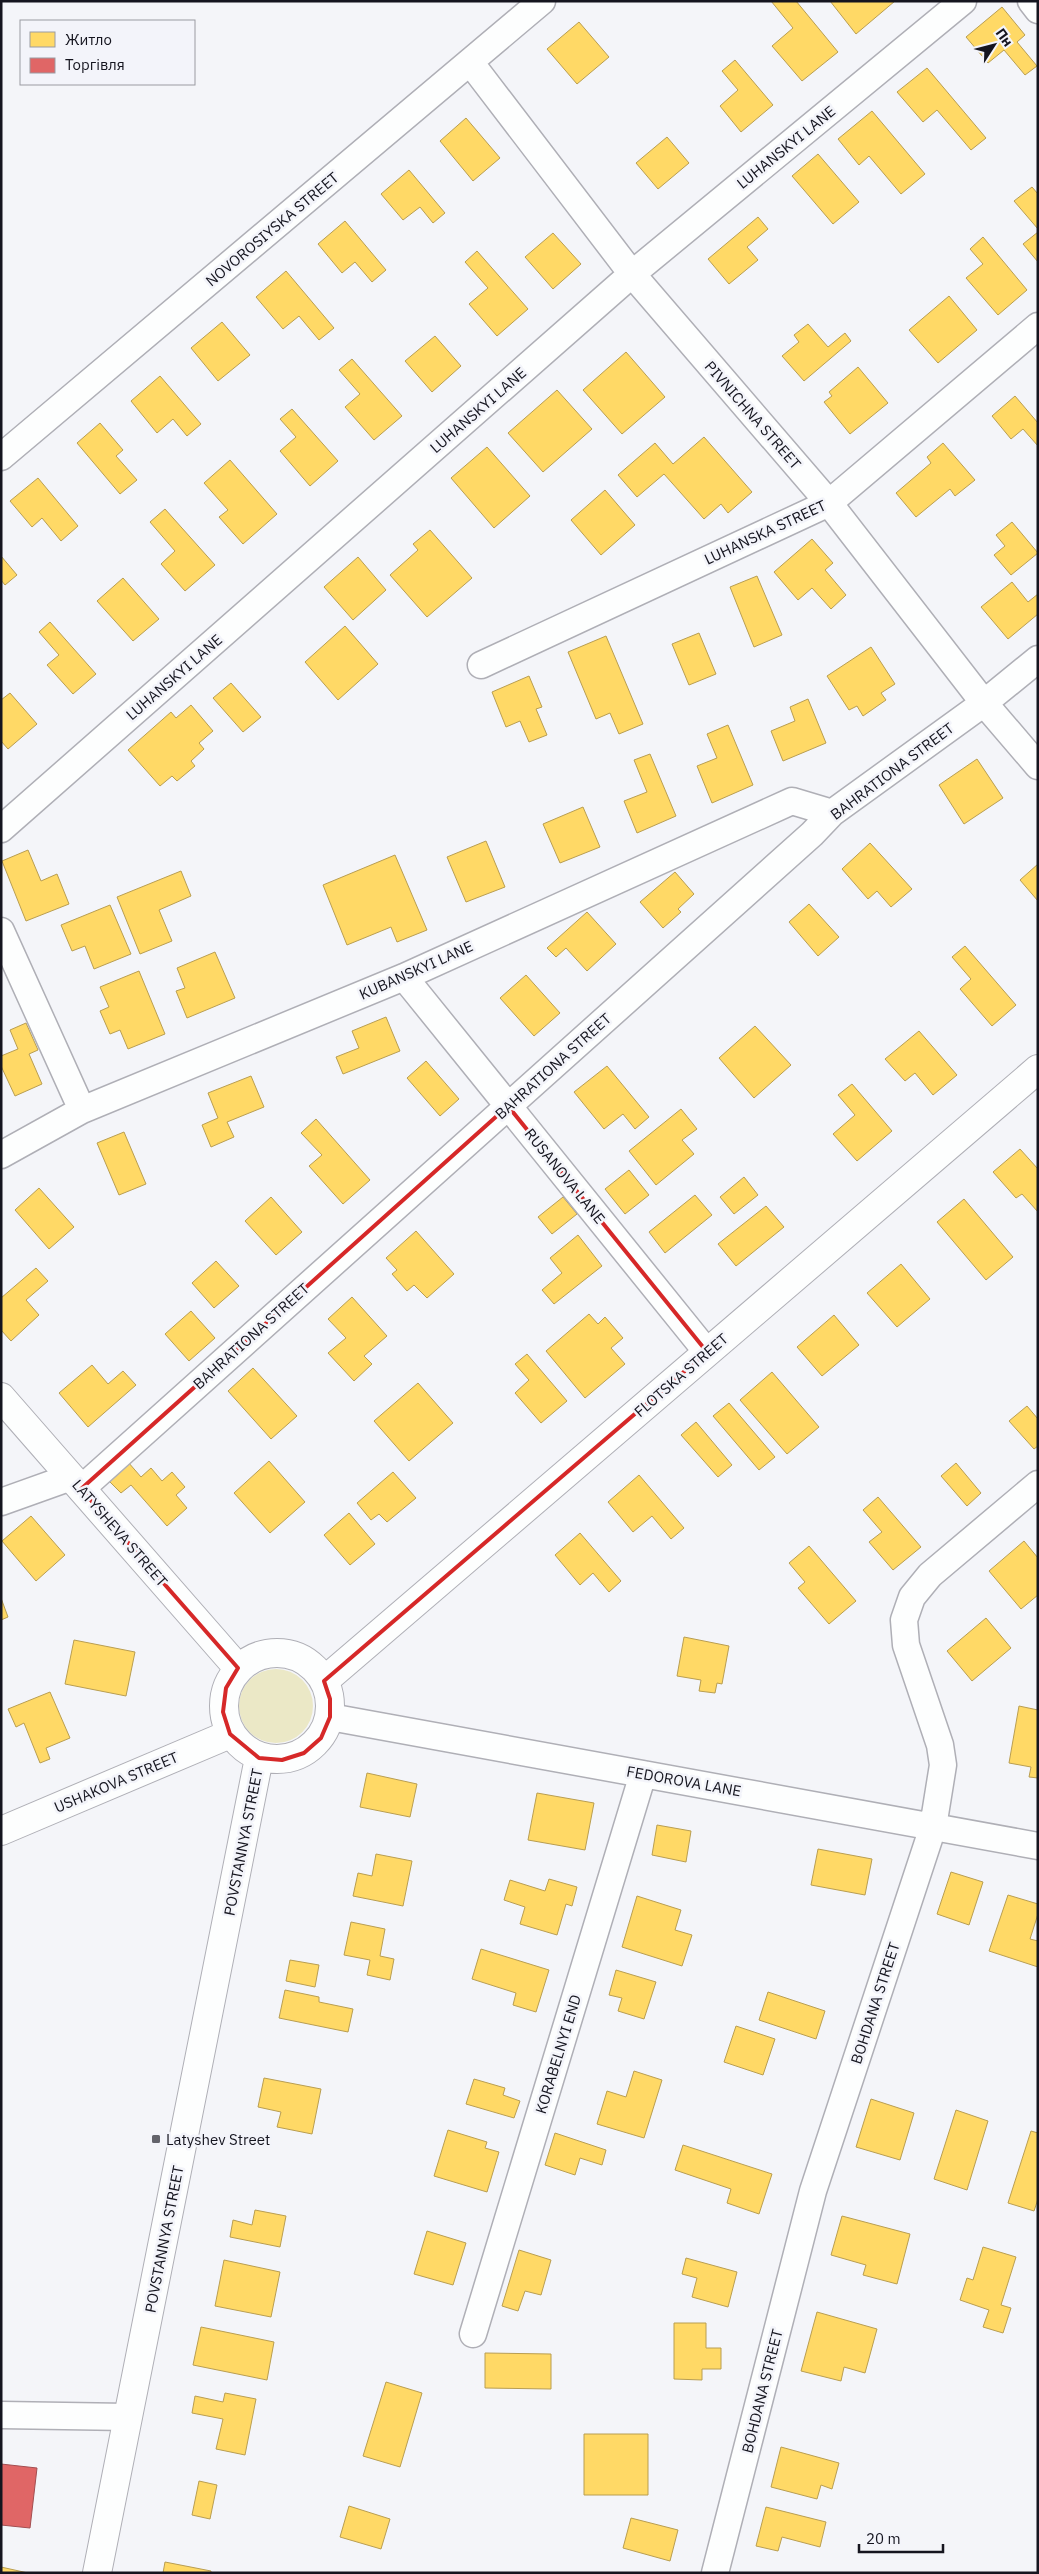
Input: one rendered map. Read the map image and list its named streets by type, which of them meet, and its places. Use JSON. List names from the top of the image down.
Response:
{
  "streets": {
    "street": [
      "LUHANSKYI LANE",
      "NOVOROSIYSKA STREET",
      "PIVNICHNA STREET",
      "LUHANSKA STREET",
      "BAHRATIONA STREET",
      "KUBANSKYI LANE",
      "RUSANOVA LANE",
      "FLOTSKA STREET",
      "LATYSHEVA STREET",
      "FEDOROVA LANE",
      "USHAKOVA STREET",
      "POVSTANNYA STREET",
      "BOHDANA STREET",
      "KORABELNYI END"
    ]
  },
  "crossings": [
    ["LUHANSKYI LANE", "PIVNICHNA STREET"],
    ["NOVOROSIYSKA STREET", "PIVNICHNA STREET"],
    ["PIVNICHNA STREET", "LUHANSKA STREET"],
    ["PIVNICHNA STREET", "BAHRATIONA STREET"],
    ["BAHRATIONA STREET", "KUBANSKYI LANE"],
    ["BAHRATIONA STREET", "RUSANOVA LANE"],
    ["BAHRATIONA STREET", "LATYSHEVA STREET"],
    ["KUBANSKYI LANE", "RUSANOVA LANE"],
    ["RUSANOVA LANE", "FLOTSKA STREET"],
    ["FLOTSKA STREET", "LATYSHEVA STREET"],
    ["FLOTSKA STREET", "FEDOROVA LANE"],
    ["FLOTSKA STREET", "USHAKOVA STREET"],
    ["FLOTSKA STREET", "POVSTANNYA STREET"],
    ["LATYSHEVA STREET", "FEDOROVA LANE"],
    ["LATYSHEVA STREET", "USHAKOVA STREET"],
    ["LATYSHEVA STREET", "POVSTANNYA STREET"],
    ["FEDOROVA LANE", "USHAKOVA STREET"],
    ["FEDOROVA LANE", "POVSTANNYA STREET"],
    ["FEDOROVA LANE", "BOHDANA STREET"],
    ["FEDOROVA LANE", "KORABELNYI END"],
    ["USHAKOVA STREET", "POVSTANNYA STREET"]
  ],
  "places": {
    "transit": ["Latyshev Street"]
  },
  "legend": ["Житло", "Торгівля"],
  "scale_bar": "20 m",
  "north": "top right"
}
